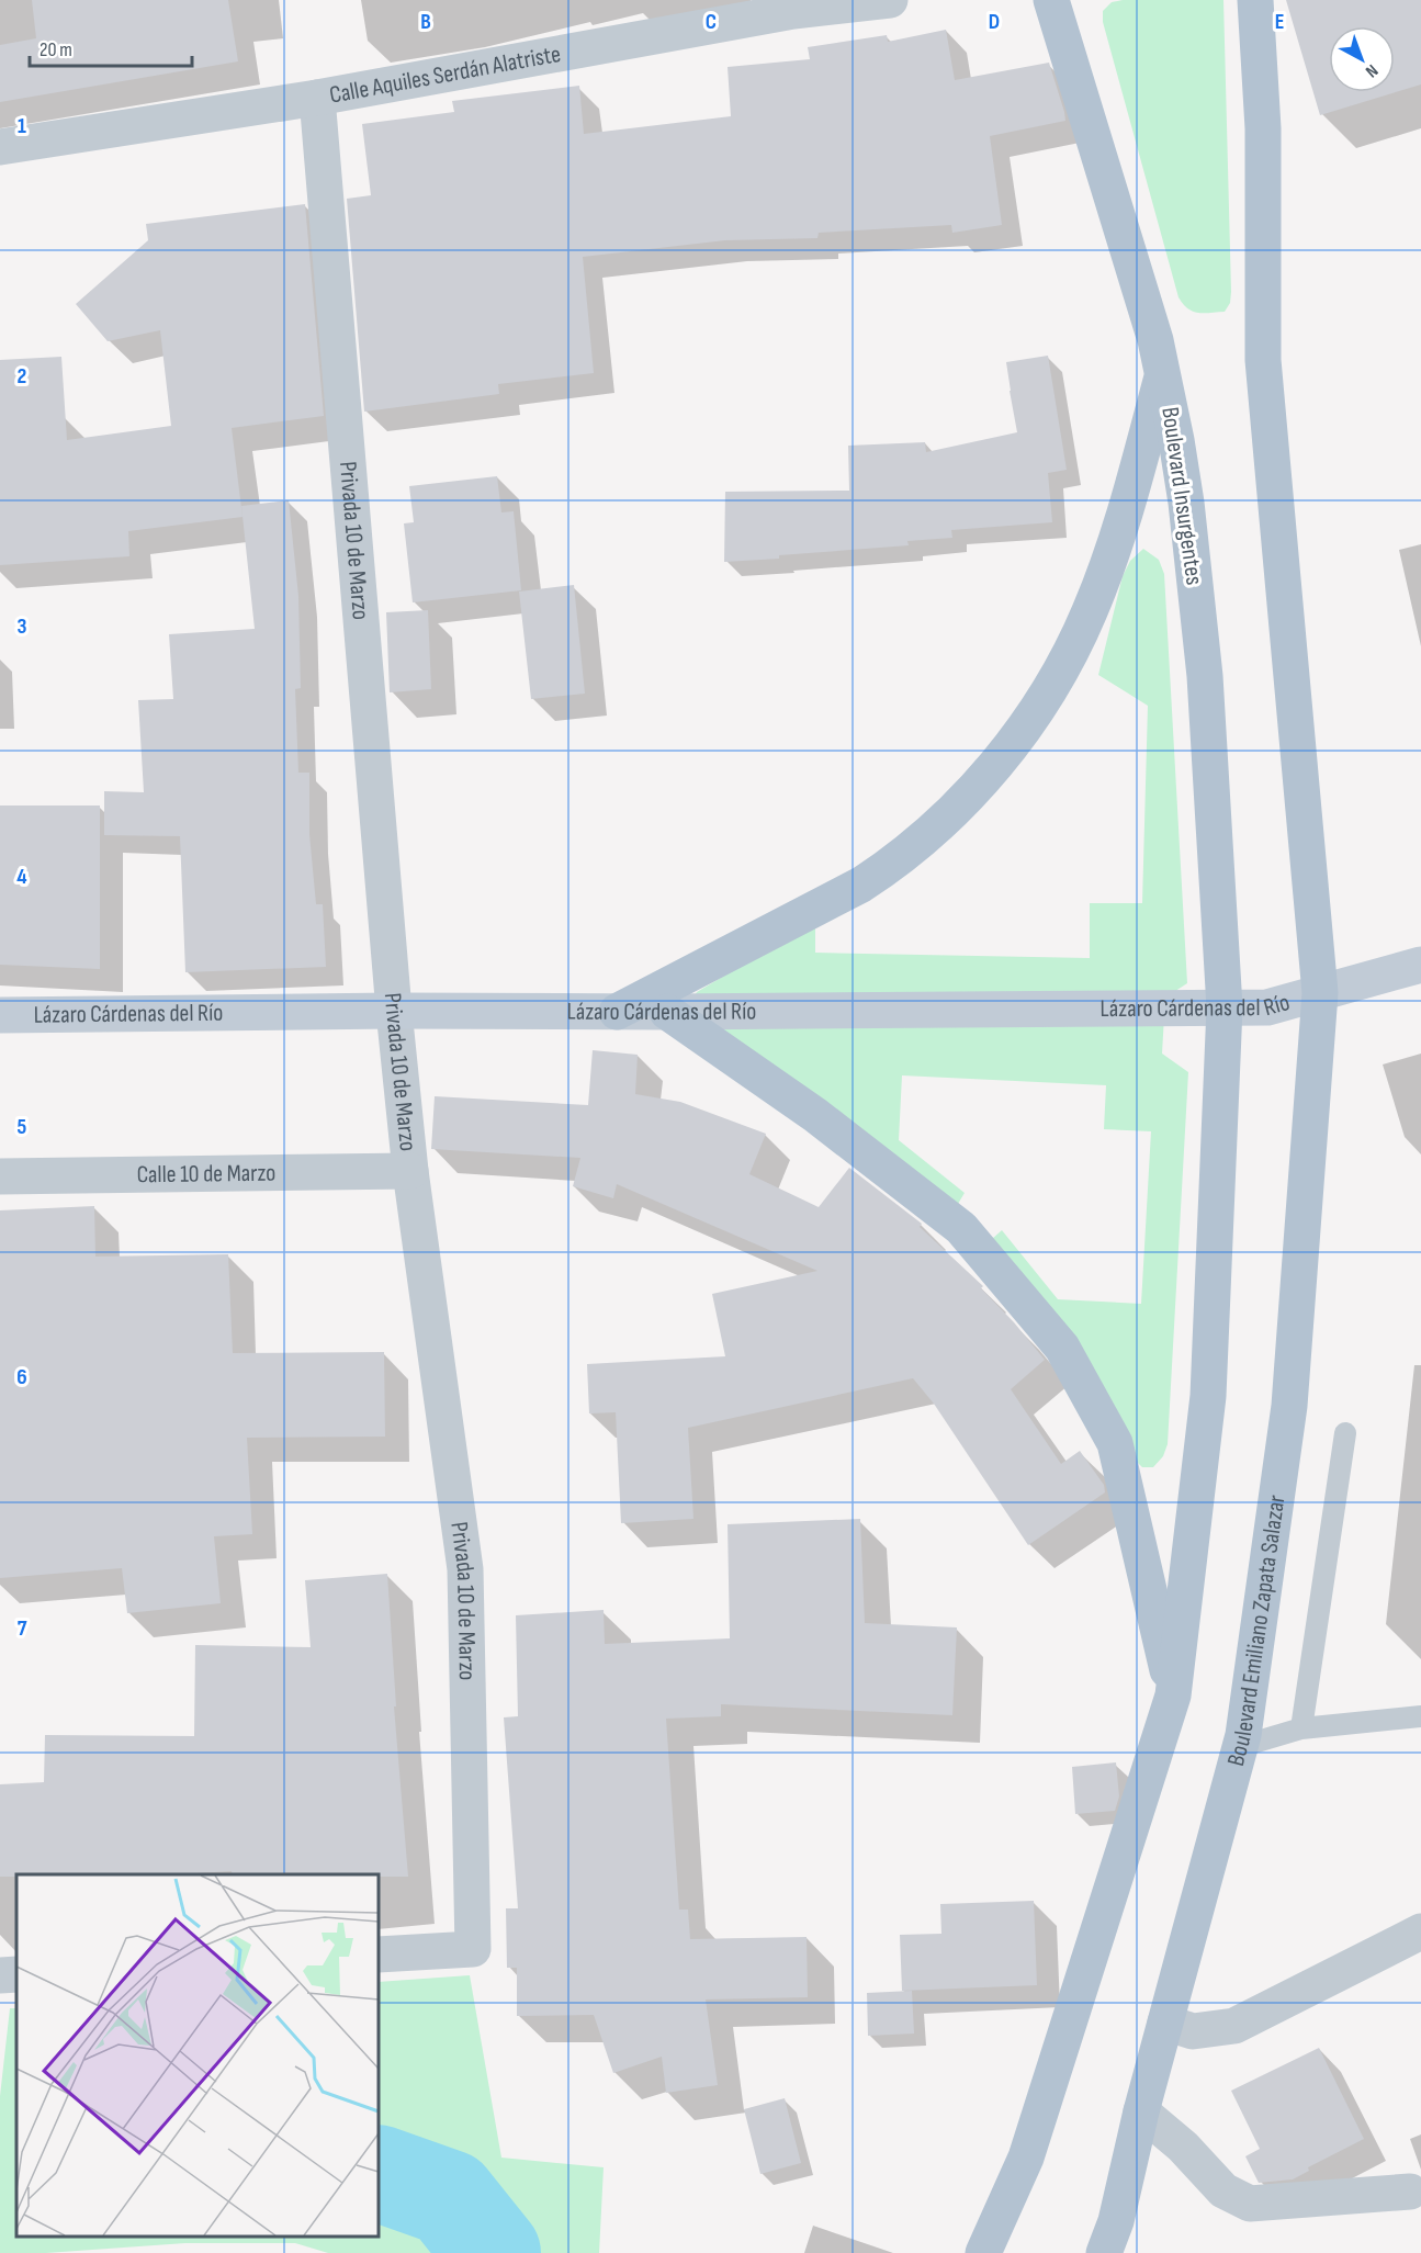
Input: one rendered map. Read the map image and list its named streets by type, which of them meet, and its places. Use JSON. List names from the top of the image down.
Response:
{
  "streets": {
    "main road": ["Boulevard Insurgentes", "Boulevard Emiliano Zapata Salazar"],
    "street": [
      "Calle Aquiles Serdán Alatriste",
      "Privada 10 de Marzo",
      "Lázaro Cárdenas del Río",
      "Calle 10 de Marzo"
    ]
  },
  "crossings": [
    ["Calle Aquiles Serdán Alatriste", "Privada 10 de Marzo"],
    ["Boulevard Insurgentes", "Lázaro Cárdenas del Río"],
    ["Privada 10 de Marzo", "Lázaro Cárdenas del Río"],
    ["Privada 10 de Marzo", "Calle 10 de Marzo"],
    ["Lázaro Cárdenas del Río", "Boulevard Emiliano Zapata Salazar"]
  ],
  "scale_bar": "20 m",
  "north": "bottom right",
  "grid": {
    "columns": [
      "B",
      "C",
      "D",
      "E"
    ],
    "rows": [
      "1",
      "2",
      "3",
      "4",
      "5",
      "6",
      "7"
    ]
  }
}
